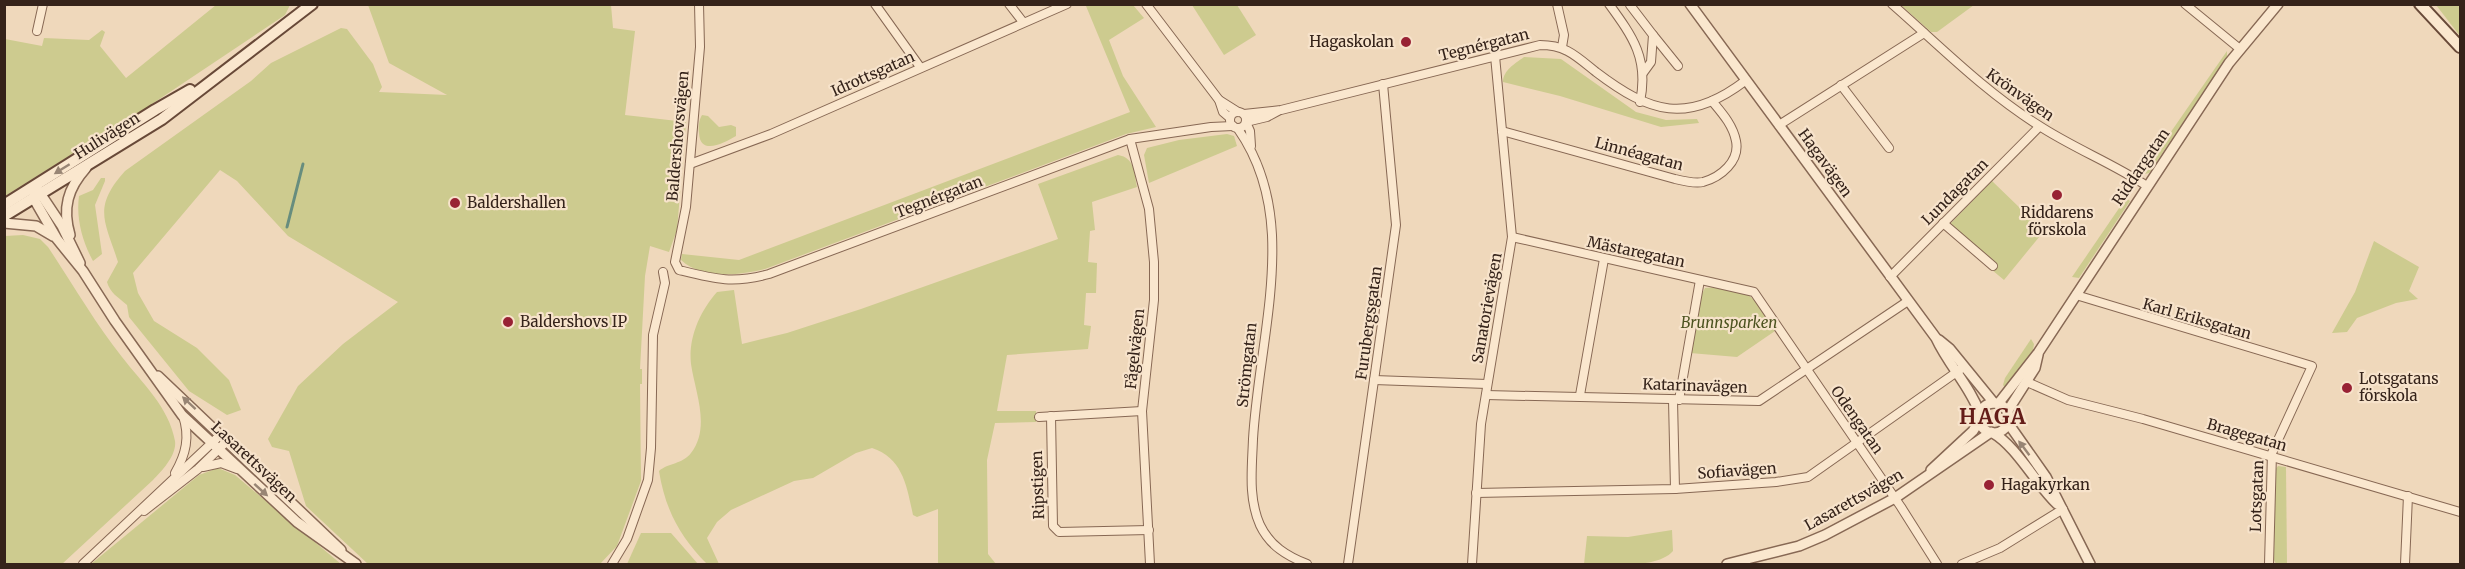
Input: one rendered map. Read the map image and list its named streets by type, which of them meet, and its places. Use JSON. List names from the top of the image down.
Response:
{
  "streets": {
    "main road": ["Hulivägen"],
    "street": [
      "Tegnérgatan",
      "Idrottsgatan",
      "Krönvägen",
      "Baldershovsvägen",
      "Linnéagatan",
      "Hagavägen",
      "Riddargatan",
      "Lundagatan",
      "Mästaregatan",
      "Sanatorievägen",
      "Karl Eriksgatan",
      "Furubergsgatan",
      "Fågelvägen",
      "Strömgatan",
      "Katarinavägen",
      "Odengatan",
      "Bragegatan",
      "Lasarettsvägen",
      "Sofiavägen",
      "Ripstigen",
      "Lotsgatan"
    ]
  },
  "crossings": [
    ["Tegnérgatan", "Baldershovsvägen"],
    ["Tegnérgatan", "Sanatorievägen"],
    ["Tegnérgatan", "Furubergsgatan"],
    ["Tegnérgatan", "Fågelvägen"],
    ["Tegnérgatan", "Strömgatan"],
    ["Idrottsgatan", "Baldershovsvägen"],
    ["Krönvägen", "Riddargatan"],
    ["Krönvägen", "Lundagatan"],
    ["Hulivägen", "Lasarettsvägen"],
    ["Linnéagatan", "Sanatorievägen"],
    ["Hagavägen", "Riddargatan"],
    ["Hagavägen", "Lundagatan"],
    ["Hagavägen", "Katarinavägen"],
    ["Hagavägen", "Lasarettsvägen"],
    ["Hagavägen", "Sofiavägen"],
    ["Riddargatan", "Karl Eriksgatan"],
    ["Riddargatan", "Bragegatan"],
    ["Riddargatan", "Lasarettsvägen"],
    ["Mästaregatan", "Sanatorievägen"],
    ["Mästaregatan", "Odengatan"],
    ["Sanatorievägen", "Katarinavägen"],
    ["Sanatorievägen", "Sofiavägen"],
    ["Karl Eriksgatan", "Lotsgatan"],
    ["Fågelvägen", "Ripstigen"],
    ["Katarinavägen", "Odengatan"],
    ["Odengatan", "Lasarettsvägen"],
    ["Odengatan", "Sofiavägen"],
    ["Bragegatan", "Lotsgatan"]
  ],
  "districts": ["HAGA"],
  "parks": ["Brunnsparken"],
  "places": [
    "Hagaskolan",
    "Riddarens förskola",
    "Baldershallen",
    "Baldershovs IP",
    "Lotsgatans förskola",
    "Hagakyrkan"
  ]
}
